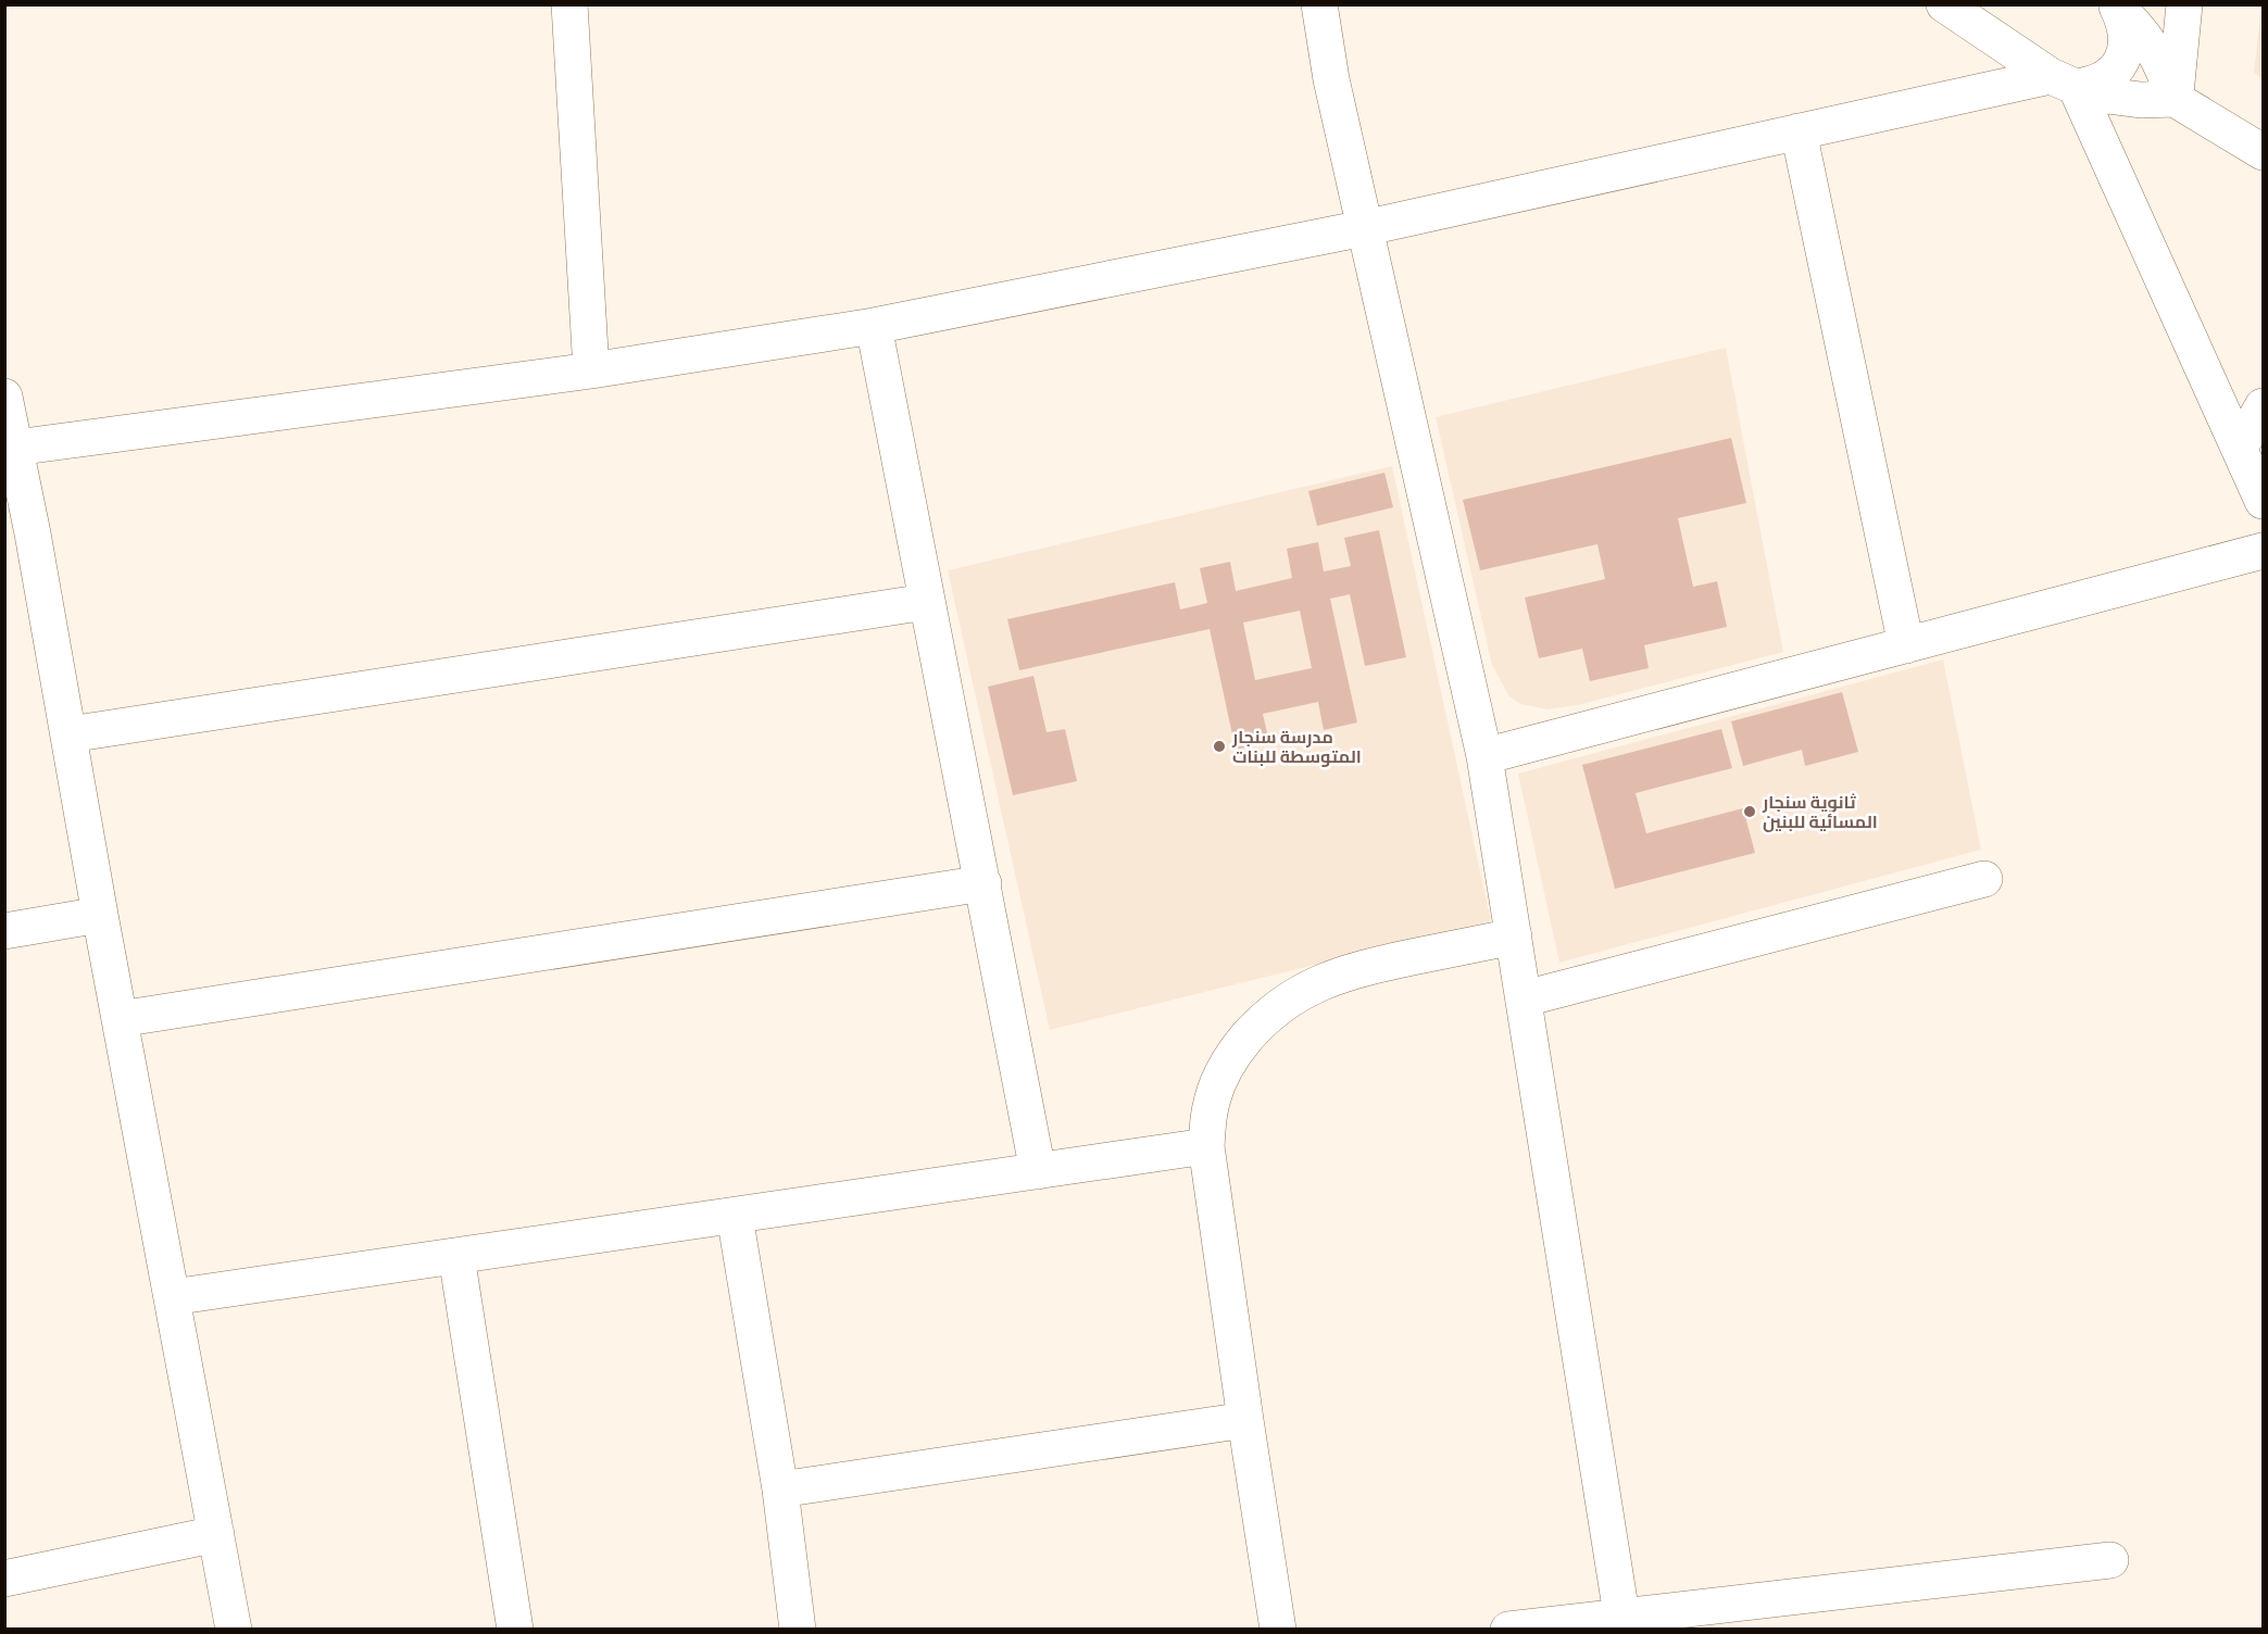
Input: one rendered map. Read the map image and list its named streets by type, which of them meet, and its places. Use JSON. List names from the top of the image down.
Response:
{
  "places": ["مدرسة سنجار المتوسطة للبنات", "ثانوية سنجار المسائية للبنين"]
}
